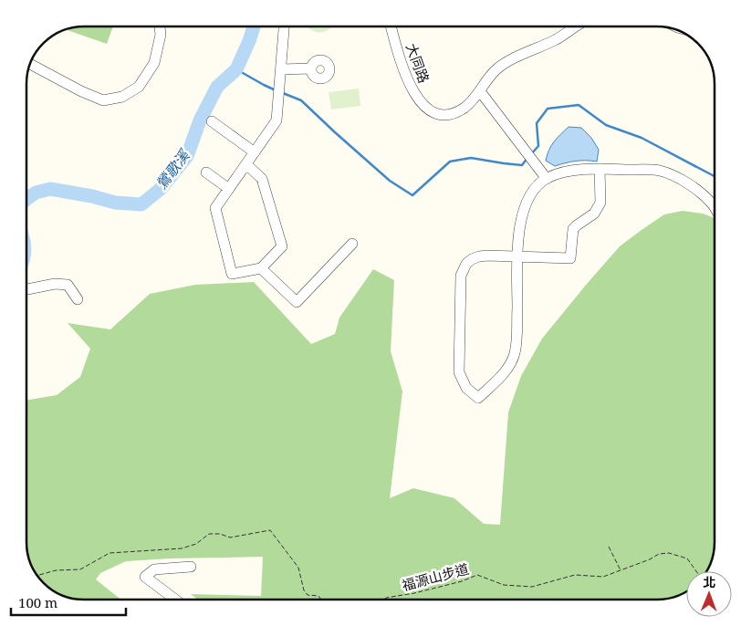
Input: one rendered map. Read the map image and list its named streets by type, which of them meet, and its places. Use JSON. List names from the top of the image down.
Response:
{
  "streets": {
    "street": ["大同路"],
    "path": ["福源山步道"]
  },
  "water": ["鶯歌溪"],
  "scale_bar": "100 m",
  "north": "top"
}
